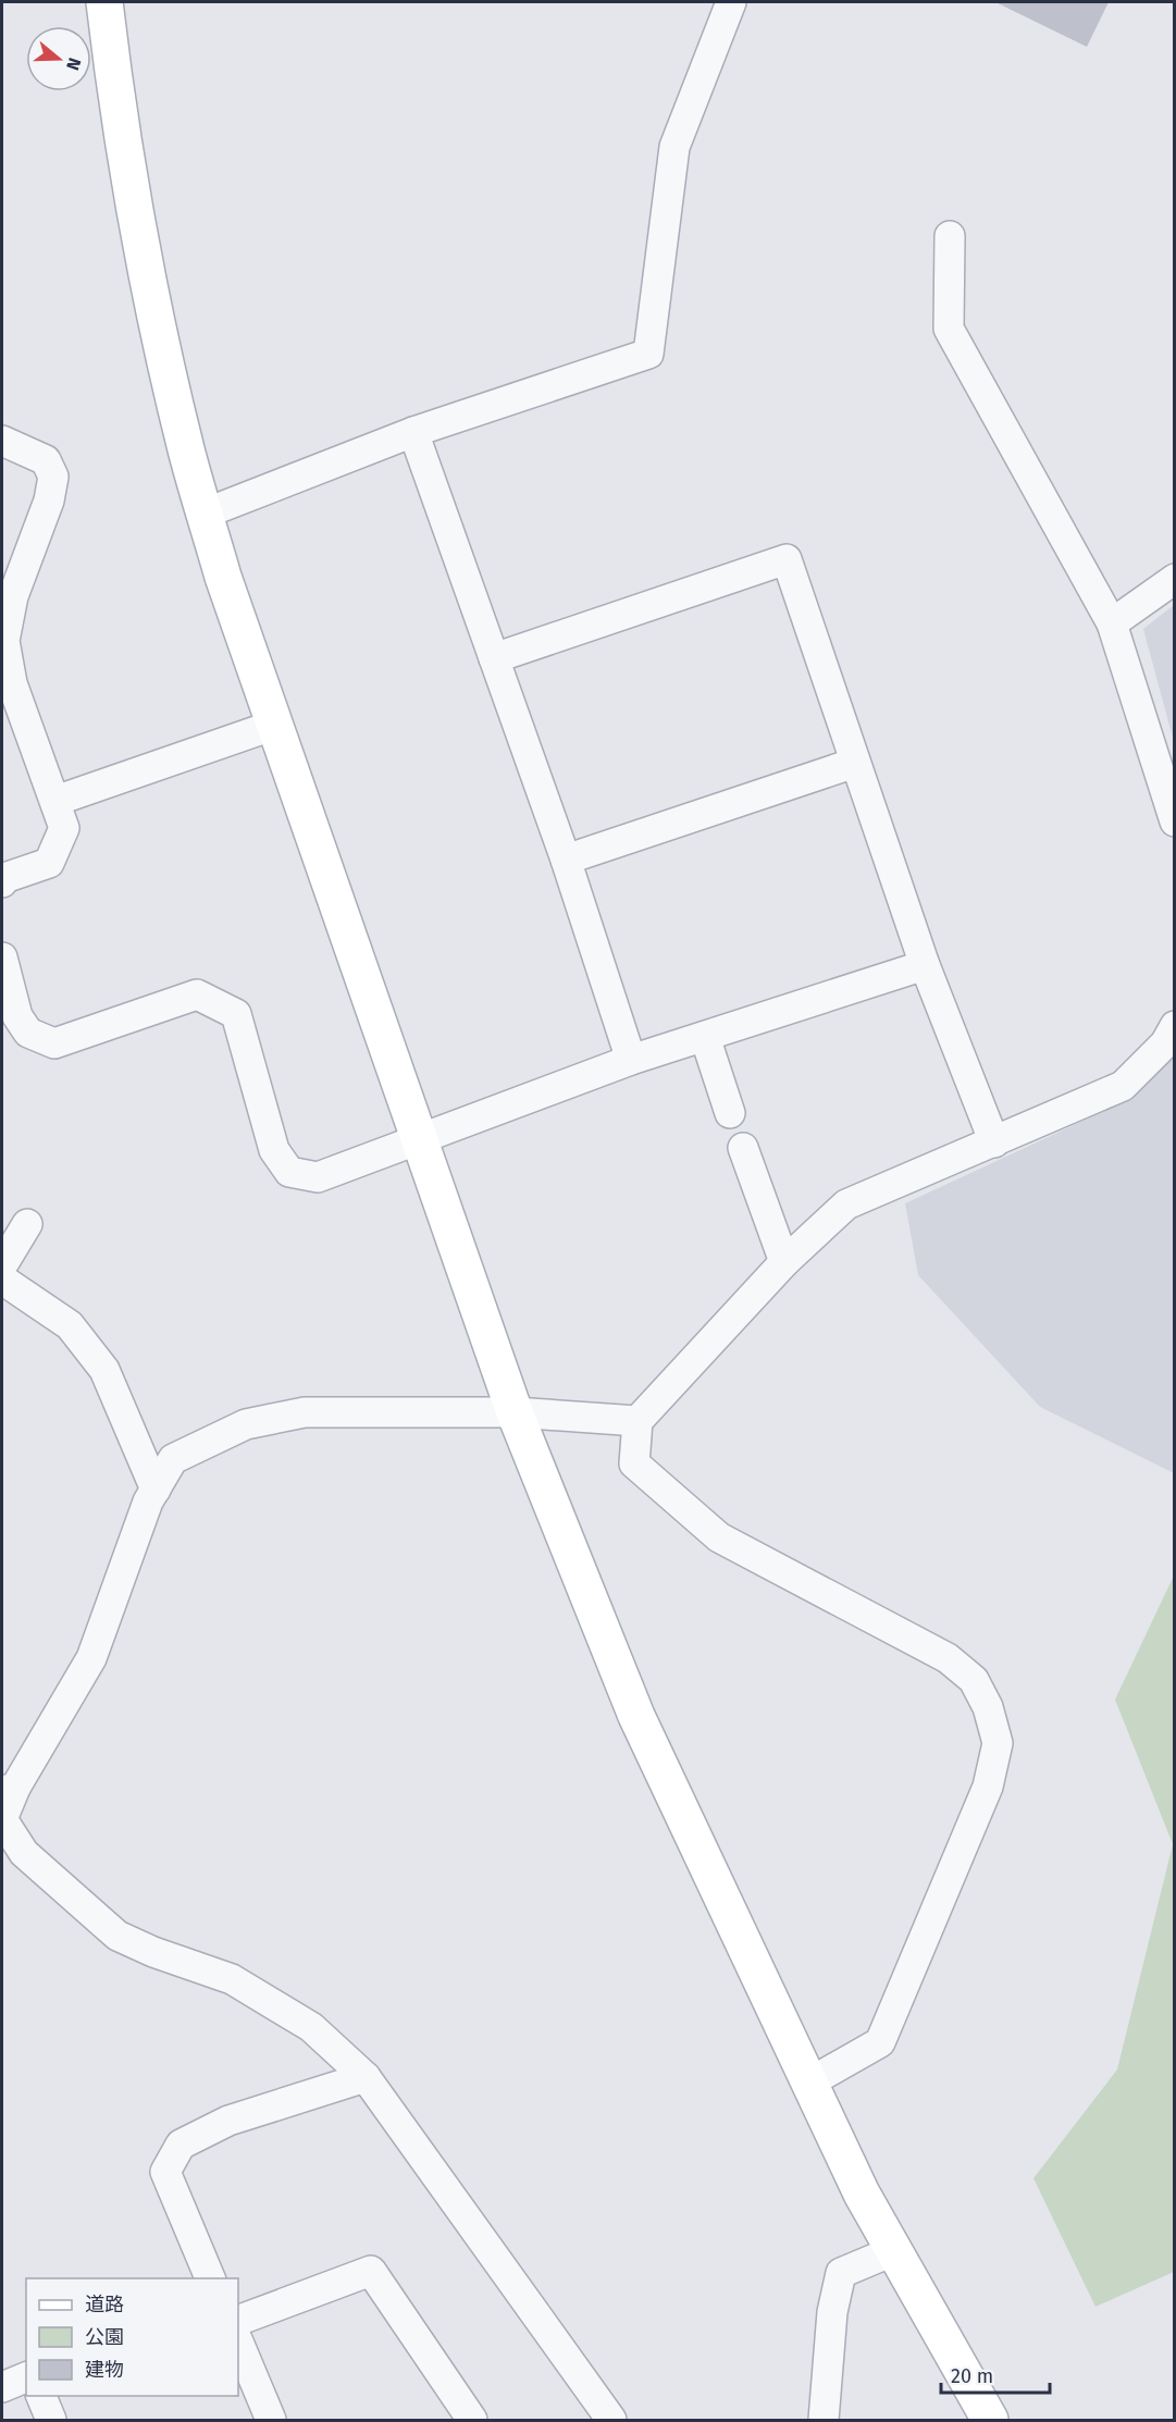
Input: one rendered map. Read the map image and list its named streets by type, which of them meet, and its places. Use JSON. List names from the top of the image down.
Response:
{
  "legend": ["道路", "公園", "建物"],
  "scale_bar": "20 m",
  "north": "right"
}
